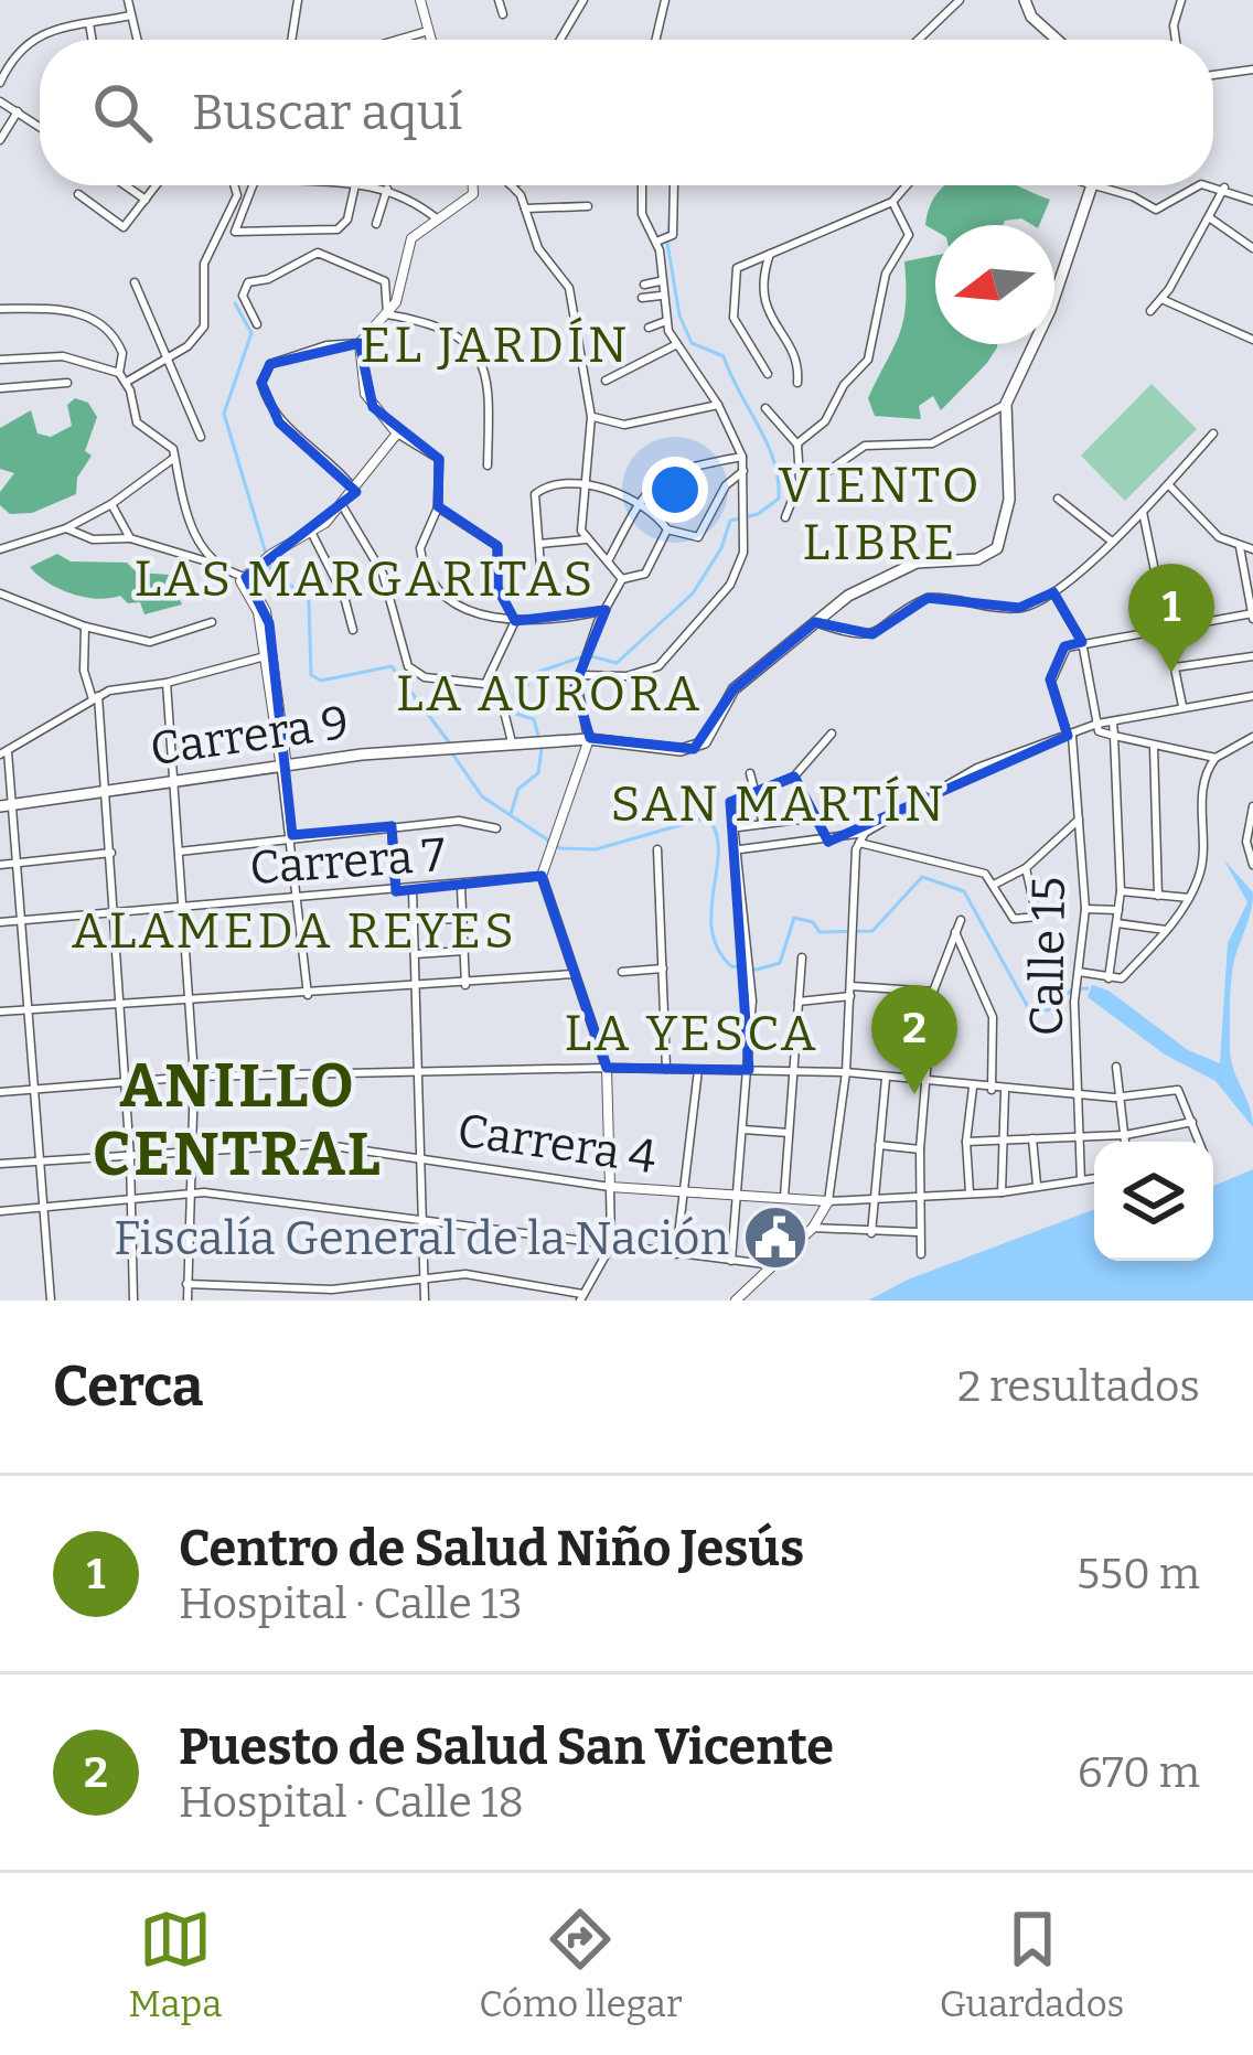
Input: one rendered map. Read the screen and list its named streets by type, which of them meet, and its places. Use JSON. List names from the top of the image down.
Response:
{
  "streets": {
    "main road": ["Carrera 9"],
    "street": ["Carrera 7", "Calle 15", "Carrera 4"]
  },
  "crossings": [
    ["Calle 15", "Carrera 4"]
  ],
  "districts": [
    "EL JARDÍN",
    "VIENTO LIBRE",
    "LAS MARGARITAS",
    "LA AURORA",
    "SAN MARTÍN",
    "ALAMEDA REYES",
    "LA YESCA",
    "ANILLO CENTRAL"
  ],
  "places": {
    "public building": ["Fiscalía General de la Nación"]
  },
  "north": "left",
  "page": {
    "search": "Buscar aquí",
    "pins": ["1", "2"],
    "heading": ["Cerca", "2 resultados"],
    "list": [
      {
        "mark": "1",
        "name": "Centro de Salud Niño Jesús",
        "note": "Hospital · Calle 13",
        "value": "550 m"
      },
      {
        "mark": "2",
        "name": "Puesto de Salud San Vicente",
        "note": "Hospital · Calle 18",
        "value": "670 m"
      }
    ],
    "nav": ["Mapa", "Cómo llegar", "Guardados"]
  }
}
